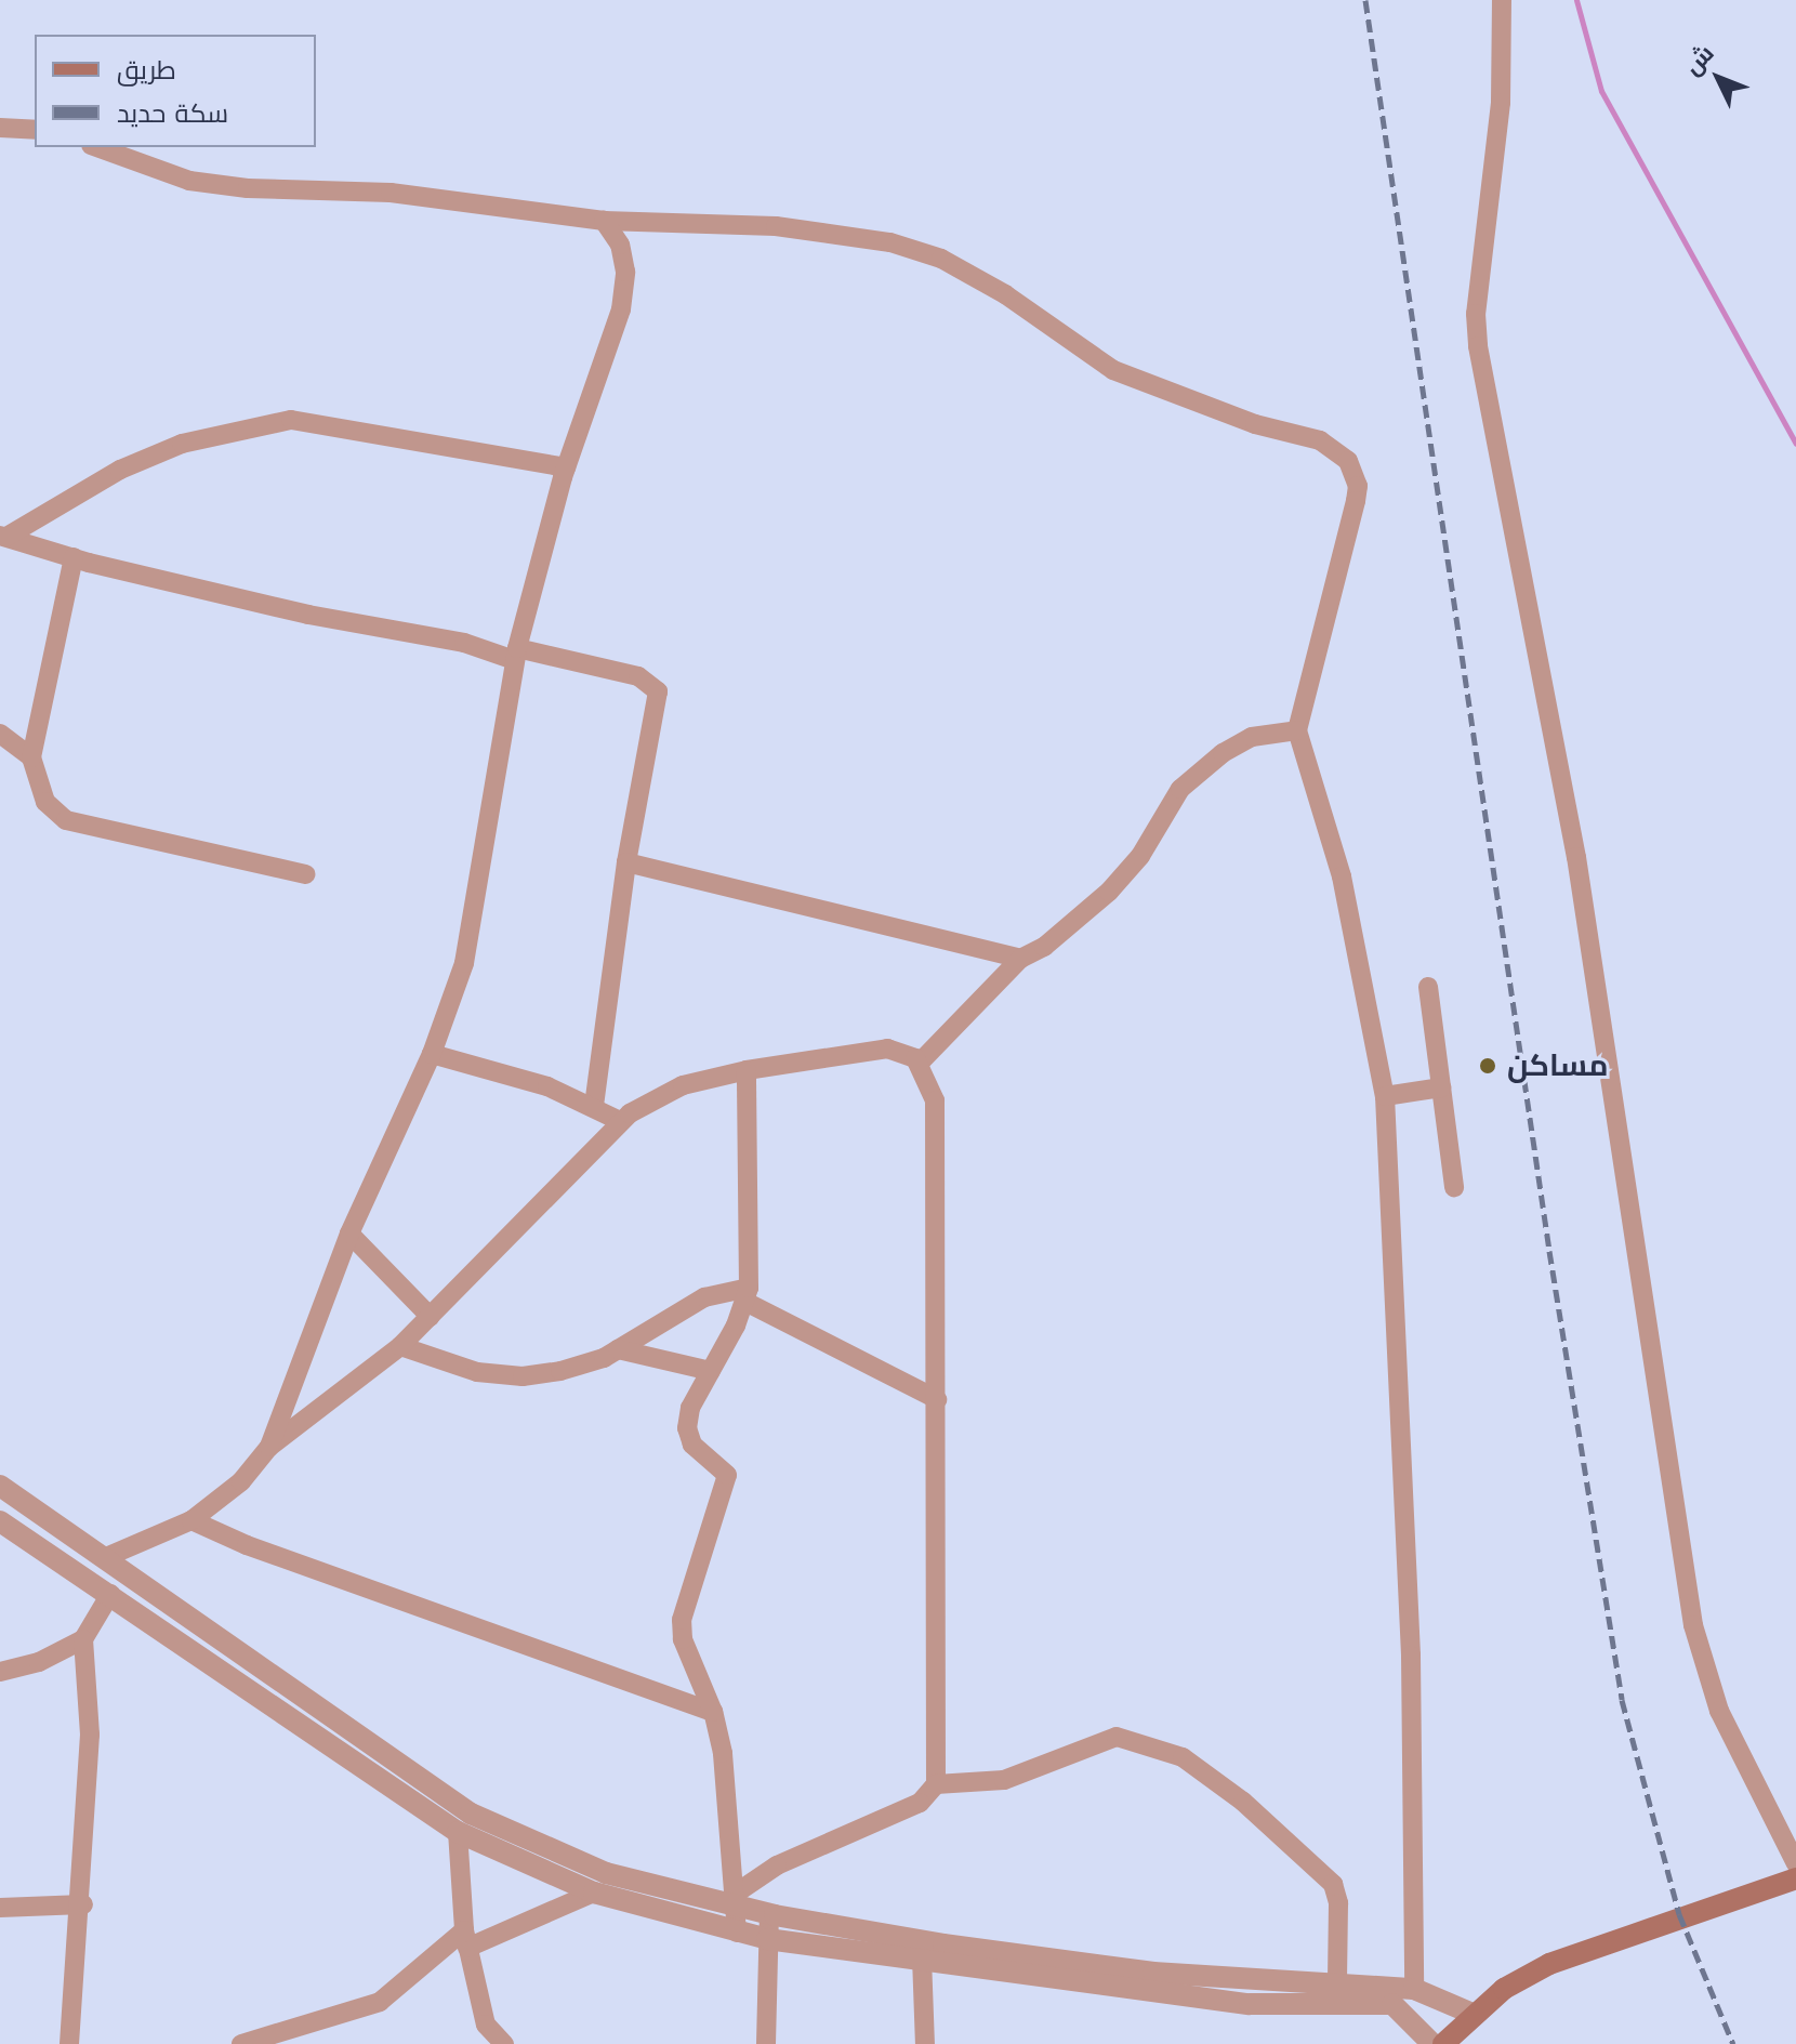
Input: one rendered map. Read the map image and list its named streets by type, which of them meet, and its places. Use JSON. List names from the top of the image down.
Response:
{
  "places": ["مساكن"],
  "legend": ["طريق", "سكة حديد"],
  "north": "top left"
}
